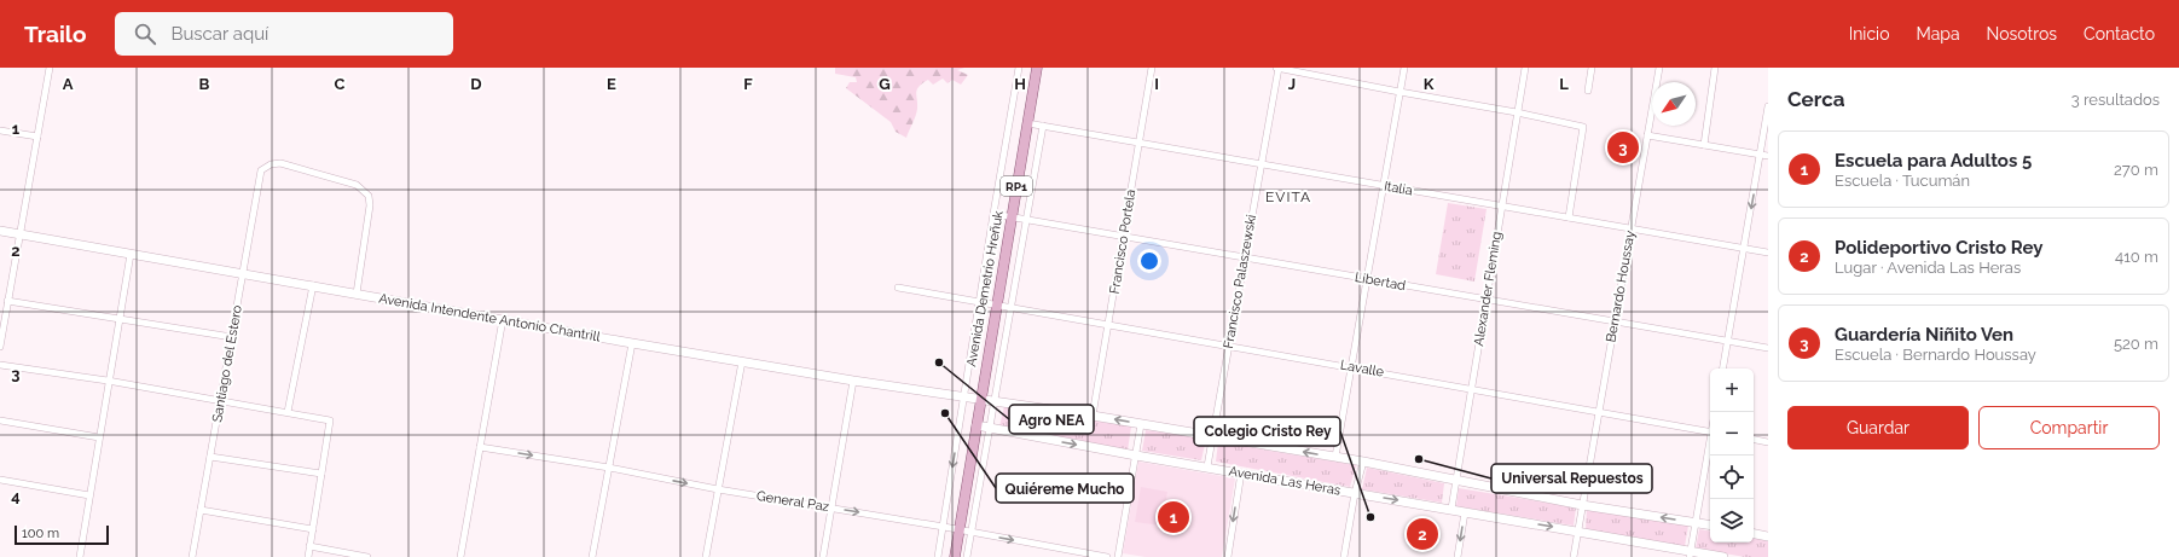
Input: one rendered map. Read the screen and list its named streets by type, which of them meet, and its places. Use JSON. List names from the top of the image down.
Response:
{
  "streets": {
    "main road": [
      "RP1",
      "Avenida Demetrio Hreñuk",
      "Avenida Intendente Antonio Chantrill",
      "Avenida Las Heras"
    ],
    "street": [
      "Italia",
      "Francisco Portela",
      "Francisco Palaszewski",
      "Libertad",
      "Bernardo Houssay",
      "Alexander Fleming",
      "Santiago del Estero",
      "Lavalle",
      "General Paz"
    ]
  },
  "crossings": [
    ["RP1", "Avenida Demetrio Hreñuk"],
    ["RP1", "Avenida Intendente Antonio Chantrill"],
    ["RP1", "Avenida Las Heras"],
    ["RP1", "General Paz"],
    ["Italia", "Francisco Portela"],
    ["Italia", "Francisco Palaszewski"],
    ["Italia", "Bernardo Houssay"],
    ["Italia", "Avenida Demetrio Hreñuk"],
    ["Italia", "Alexander Fleming"],
    ["Francisco Portela", "Libertad"],
    ["Francisco Portela", "Lavalle"],
    ["Francisco Palaszewski", "Libertad"],
    ["Francisco Palaszewski", "Lavalle"],
    ["Francisco Palaszewski", "Avenida Las Heras"],
    ["Libertad", "Bernardo Houssay"],
    ["Libertad", "Avenida Demetrio Hreñuk"],
    ["Libertad", "Alexander Fleming"],
    ["Bernardo Houssay", "Lavalle"],
    ["Bernardo Houssay", "Avenida Las Heras"],
    ["Avenida Demetrio Hreñuk", "Avenida Intendente Antonio Chantrill"],
    ["Avenida Demetrio Hreñuk", "Lavalle"],
    ["Avenida Demetrio Hreñuk", "General Paz"],
    ["Alexander Fleming", "Lavalle"],
    ["Alexander Fleming", "Avenida Las Heras"],
    ["Avenida Intendente Antonio Chantrill", "Santiago del Estero"]
  ],
  "one_way": ["General Paz"],
  "districts": ["EVITA"],
  "places": [
    "Agro NEA",
    "Quiéreme Mucho",
    "Universal Repuestos",
    "Colegio Cristo Rey"
  ],
  "scale_bar": "100 m",
  "north": "bottom left",
  "page": {
    "header": "Trailo",
    "search": "Buscar aquí",
    "nav": [
      "Inicio",
      "Mapa",
      "Nosotros",
      "Contacto"
    ],
    "heading": ["Cerca", "3 resultados"],
    "pins": ["3", "1", "2"],
    "list": [
      {
        "mark": "1",
        "name": "Escuela para Adultos 5",
        "note": "Escuela · Tucumán",
        "value": "270 m"
      },
      {
        "mark": "2",
        "name": "Polideportivo Cristo Rey",
        "note": "Lugar · Avenida Las Heras",
        "value": "410 m"
      },
      {
        "mark": "3",
        "name": "Guardería Niñito Ven",
        "note": "Escuela · Bernardo Houssay",
        "value": "520 m"
      }
    ],
    "map_buttons": ["+", "−"],
    "buttons": ["Guardar", "Compartir"],
    "scale": "100 m"
  },
  "grid": {
    "columns": [
      "A",
      "B",
      "C",
      "D",
      "E",
      "F",
      "G",
      "H",
      "I",
      "J",
      "K",
      "L"
    ],
    "rows": [
      "1",
      "2",
      "3",
      "4"
    ]
  }
}
